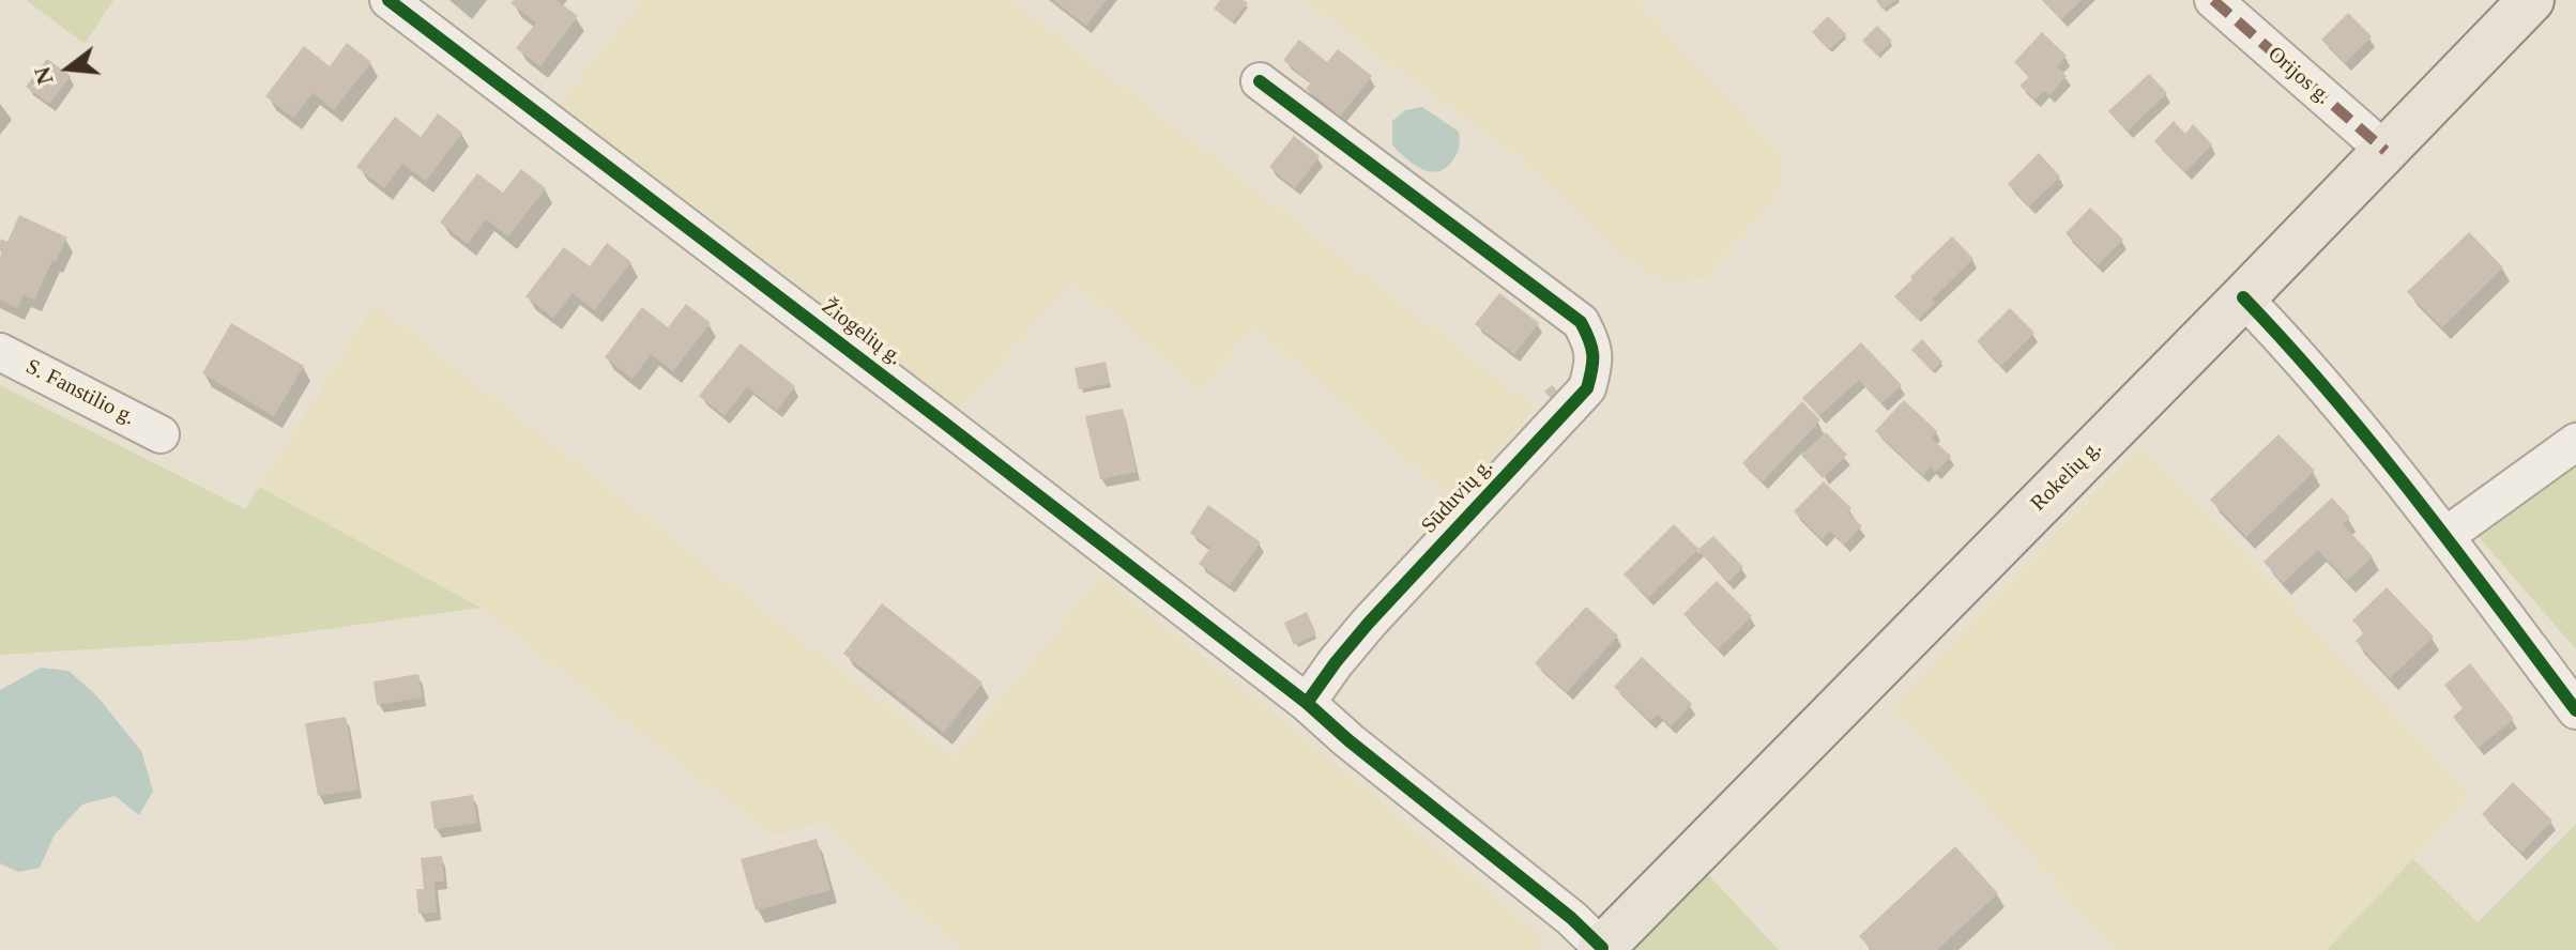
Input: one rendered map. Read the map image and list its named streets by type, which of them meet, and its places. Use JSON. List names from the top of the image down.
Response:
{
  "streets": {
    "main road": ["Rokelių g."],
    "street": [
      "Orijos g.",
      "Žiogelių g.",
      "S. Fanstilio g.",
      "Sūduvių g."
    ]
  },
  "crossings": [
    ["Orijos g.", "Rokelių g."],
    ["Žiogelių g.", "Sūduvių g."]
  ],
  "north": "left"
}
